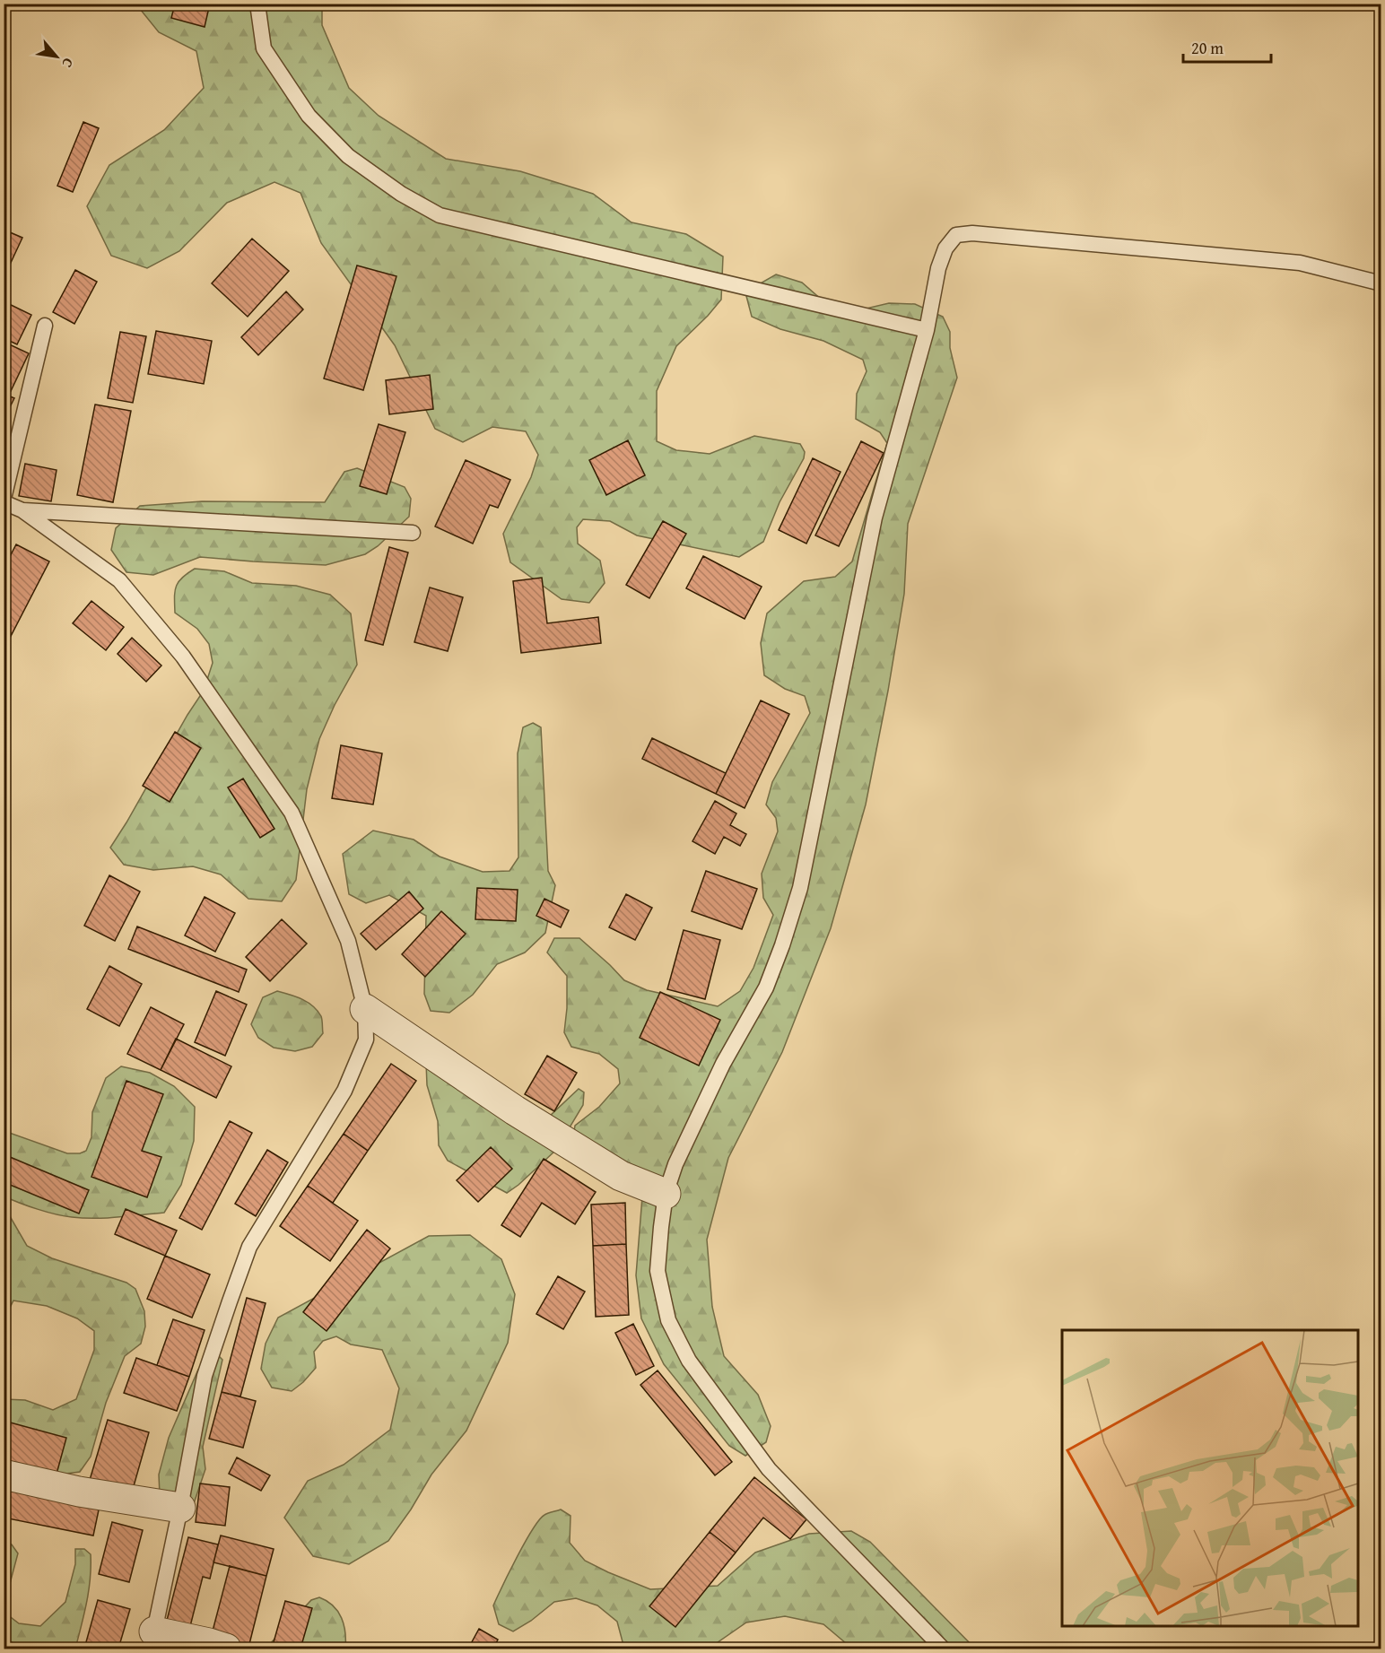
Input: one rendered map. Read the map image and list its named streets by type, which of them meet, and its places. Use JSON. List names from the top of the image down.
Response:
{
  "scale_bar": "20 m",
  "north": "bottom right"
}
